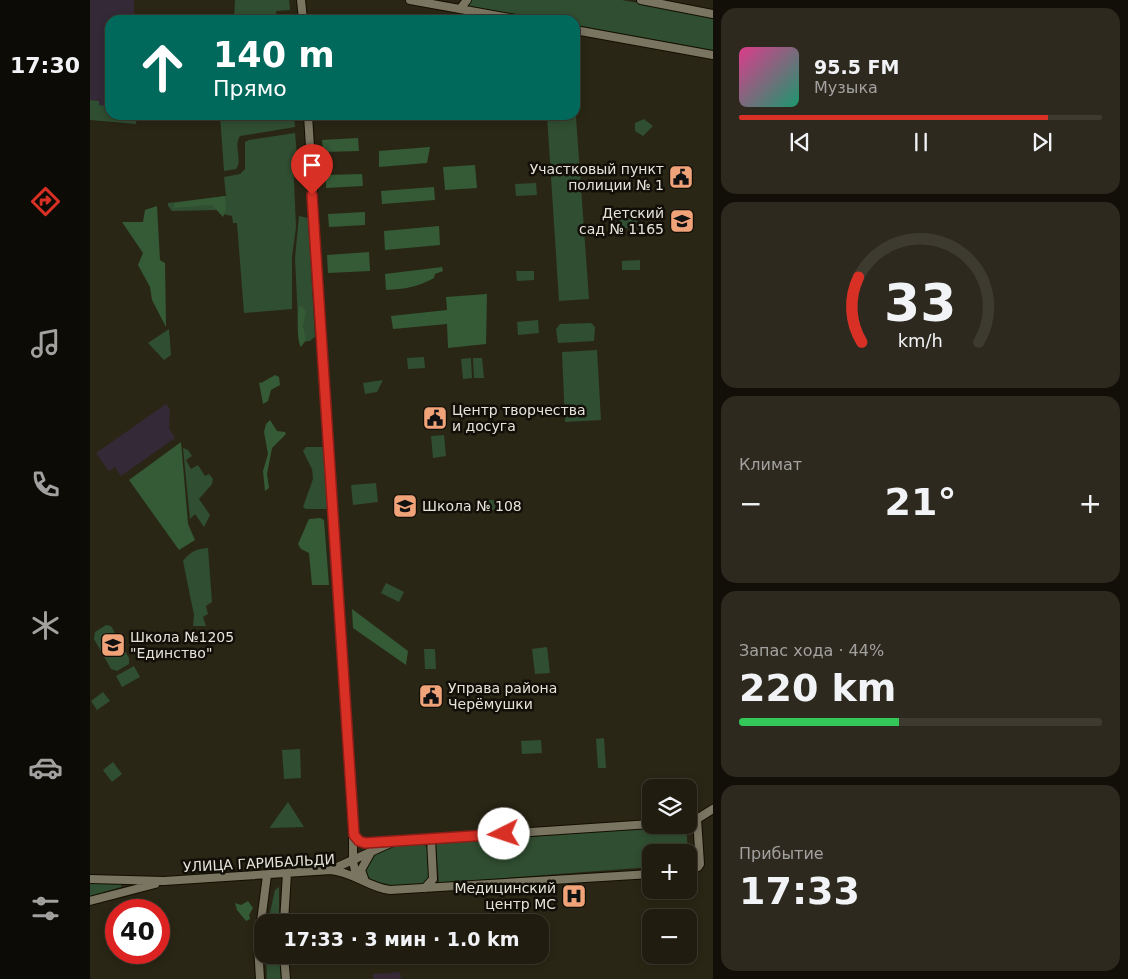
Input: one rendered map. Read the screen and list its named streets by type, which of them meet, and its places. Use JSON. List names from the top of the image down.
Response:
{
  "streets": {
    "street": ["УЛИЦА ГАРИБАЛЬДИ"]
  },
  "places": {
    "public building": ["Участковый пункт полиции № 1", "Центр творчества и досуга", "Управа района Черёмушки"],
    "school or university": ["Детский сад № 1165", "Школа № 108", "Школа №1205 \"Единство\""],
    "hospital": ["Медицинский центр МС"]
  },
  "page": {
    "tabs": "17:30",
    "turn": ["140 m", "Прямо"],
    "song": ["95.5 FM", "Музыка"],
    "tile": [
      "Климат",
      ["Запас хода · 44%", "220 km"],
      ["Прибытие", "17:33"]
    ],
    "heat": ["−", "21°", "+"],
    "map_buttons": ["+", "−"],
    "limit": "40",
    "trip": "17:33 · 3 мин · 1.0 km",
    "gauge": ["33", "km/h"]
  }
}
